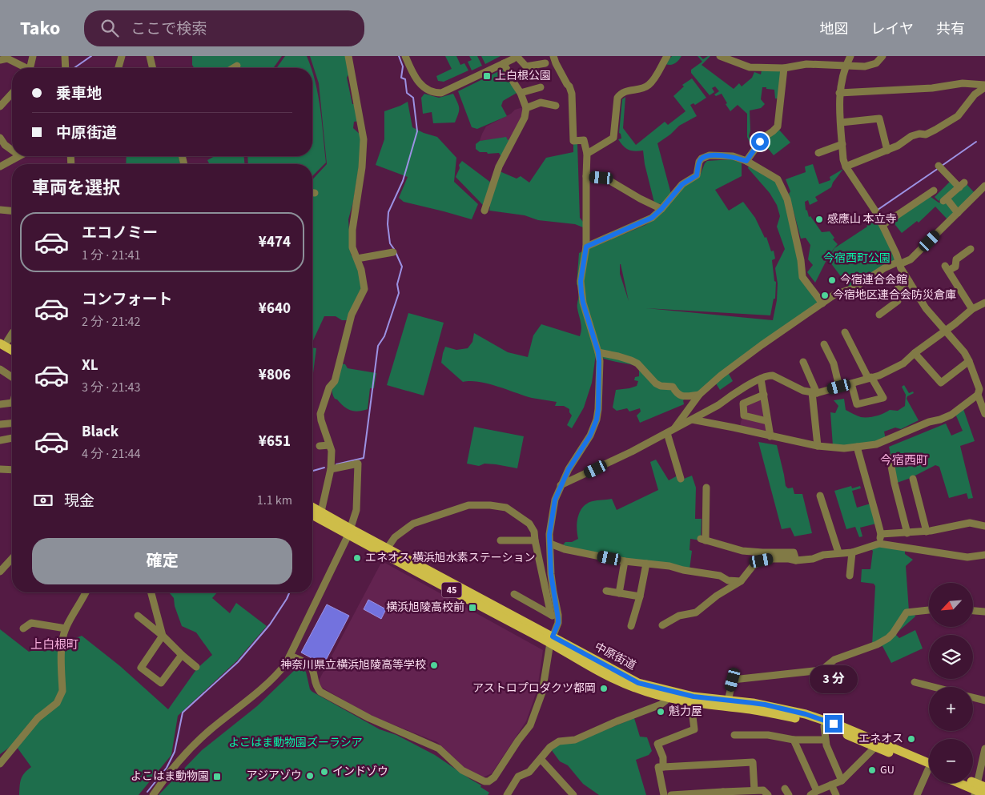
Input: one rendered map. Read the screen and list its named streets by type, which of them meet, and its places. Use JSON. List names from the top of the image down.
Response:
{
  "streets": {
    "main road": ["45", "中原街道"]
  },
  "districts": ["今宿西町", "上白根町"],
  "parks": ["今宿西町公園", "よこはま動物園ズーラシア"],
  "places": {
    "transit": ["上白根公園", "横浜旭陵高校前", "よこはま動物園"],
    "other": [
      "感應山 本立寺",
      "今宿連合会館",
      "今宿地区連合会防災倉庫",
      "エネオス 横浜旭水素ステーション",
      "神奈川県立横浜旭陵高等学校",
      "アストロプロダクツ都岡",
      "魁力屋",
      "エネオス",
      "GU",
      "インドゾウ",
      "アジアゾウ"
    ]
  },
  "north": "bottom left",
  "page": {
    "header": "Tako",
    "search": "ここで検索",
    "nav": ["地図", "レイヤ", "共有"],
    "banner": ["乗車地", "中原街道"],
    "heading": "車両を選択",
    "list": [
      {
        "name": "エコノミー",
        "note": "1 分 · 21:41",
        "value": "¥474"
      },
      {
        "name": "コンフォート",
        "note": "2 分 · 21:42",
        "value": "¥640"
      },
      {
        "name": "XL",
        "note": "3 分 · 21:43",
        "value": "¥806"
      },
      {
        "name": "Black",
        "note": "4 分 · 21:44",
        "value": "¥651"
      }
    ],
    "pay": ["現金", "1.1 km"],
    "buttons": "確定",
    "map_buttons": ["+", "−"],
    "bubble": "3 分"
  }
}
